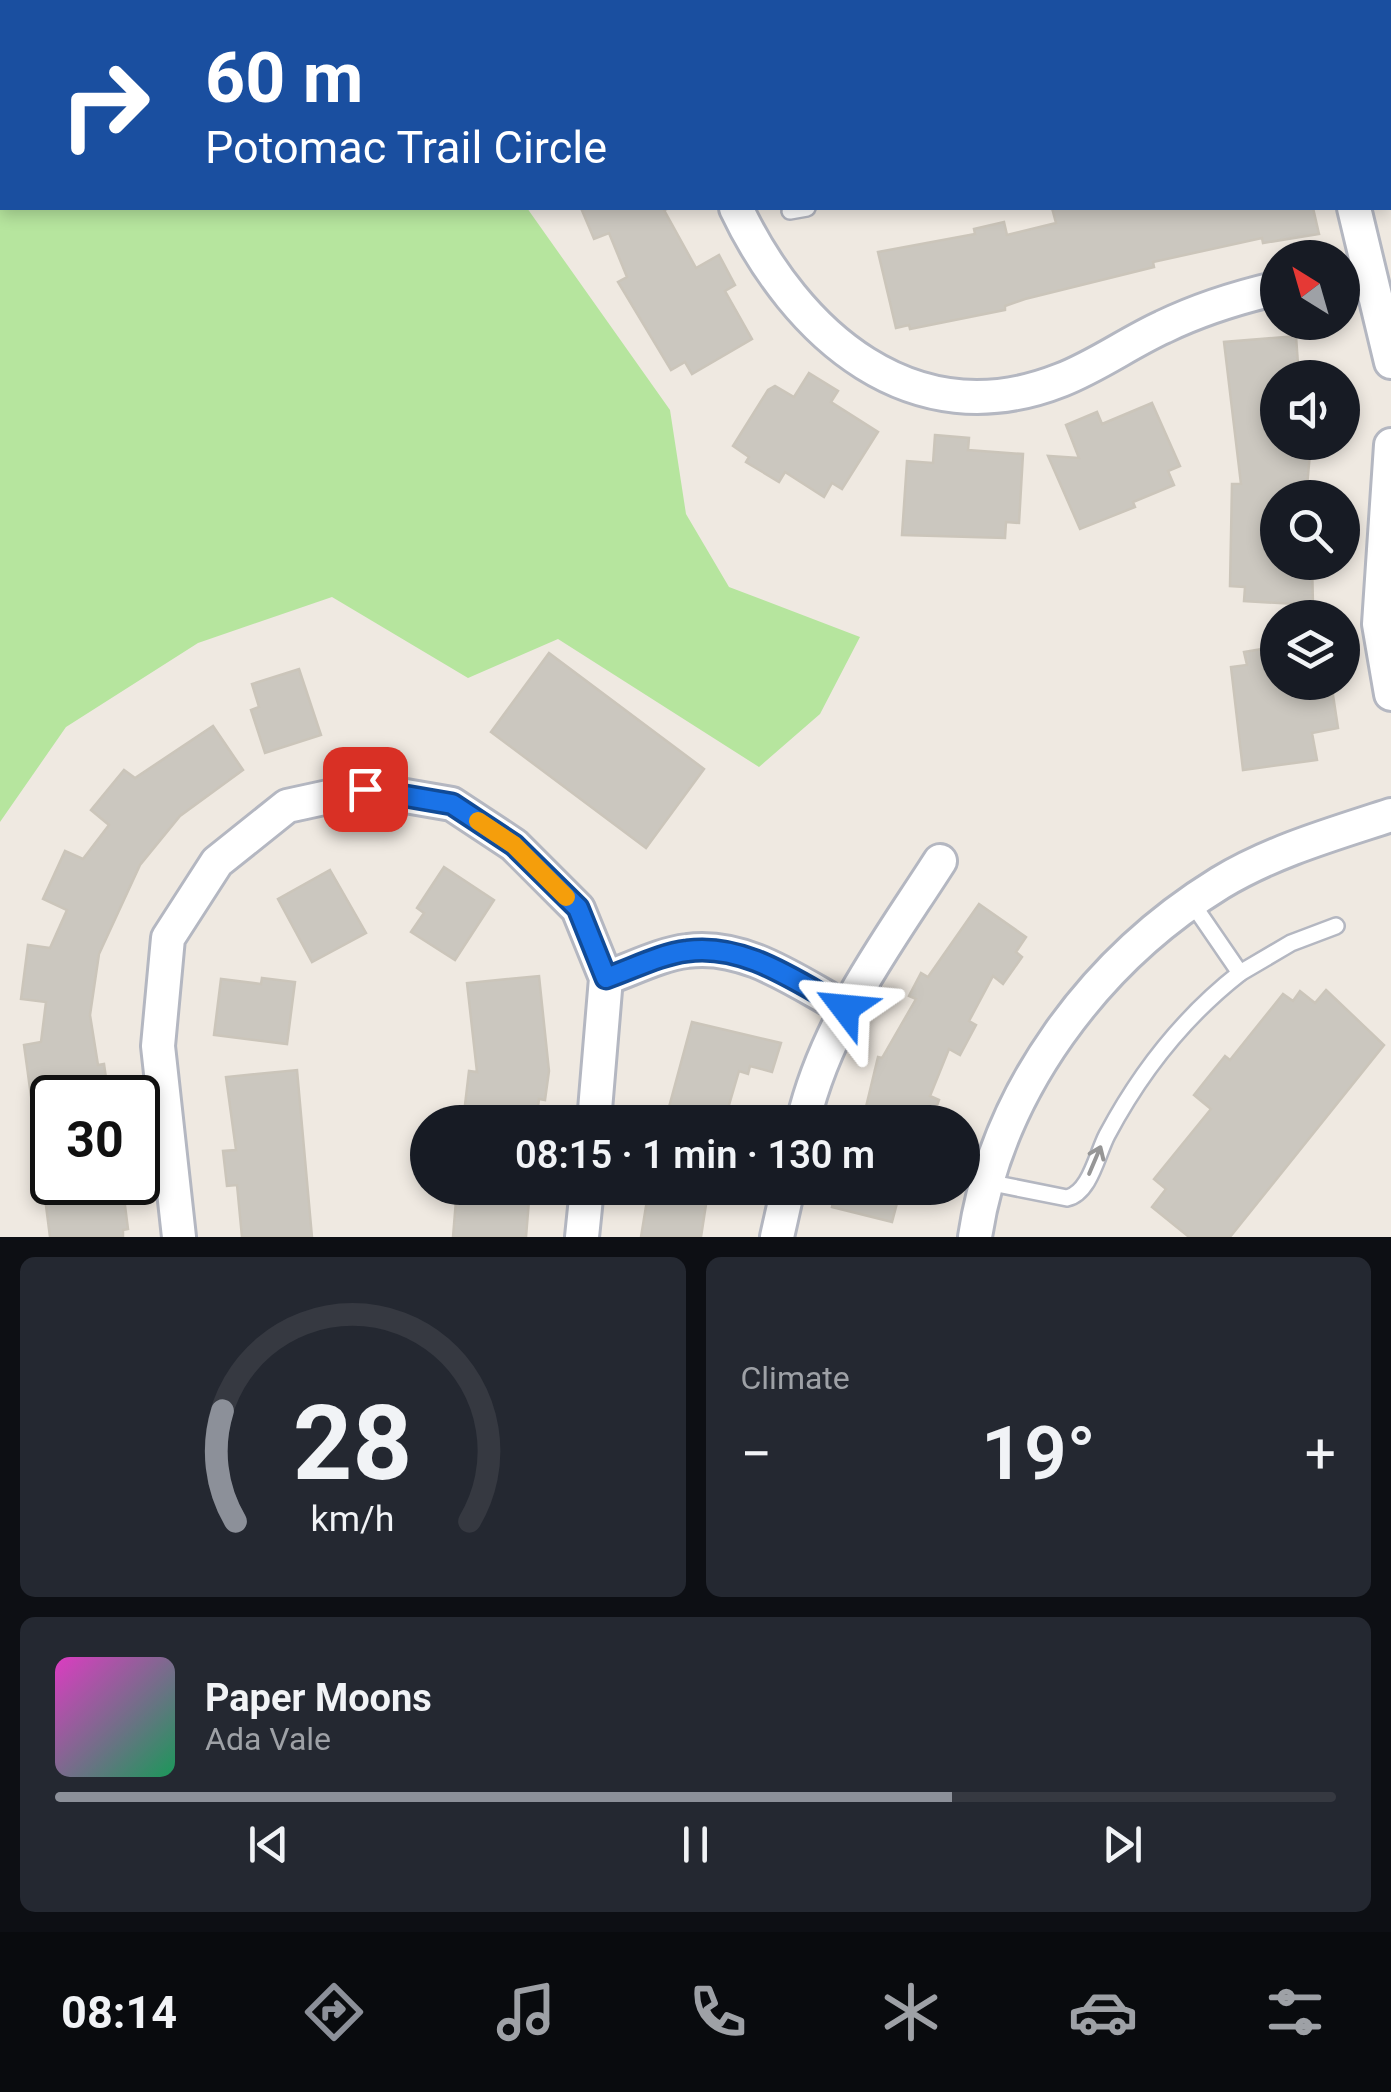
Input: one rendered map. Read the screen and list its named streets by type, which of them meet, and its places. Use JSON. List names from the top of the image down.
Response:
{
  "north": "top left",
  "page": {
    "turn": ["60 m", "Potomac Trail Circle"],
    "limit": "30",
    "trip": "08:15 · 1 min · 130 m",
    "tile": "Climate",
    "heat": ["−", "19°", "+"],
    "song": ["Paper Moons", "Ada Vale"],
    "tabs": "08:14",
    "gauge": ["28", "km/h"]
  }
}
